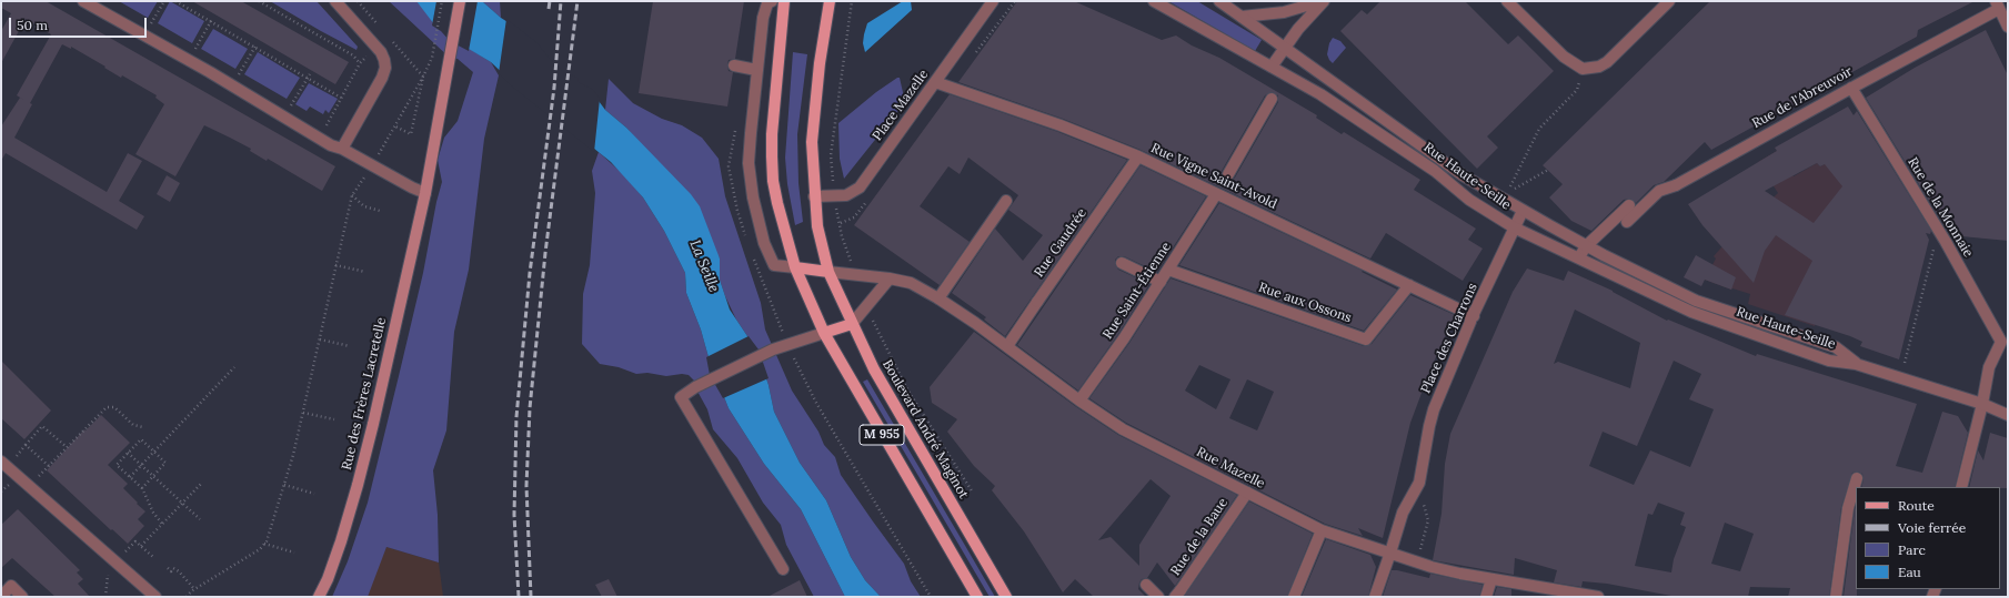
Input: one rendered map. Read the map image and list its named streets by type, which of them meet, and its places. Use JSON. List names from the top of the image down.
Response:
{
  "streets": {
    "main road": ["Rue des Frères Lacretelle", "Boulevard André Maginot", "M 955"],
    "street": [
      "Rue de l'Abreuvoir",
      "Place Mazelle",
      "Rue Vigne Saint-Avold",
      "Rue Haute-Seille",
      "Rue de la Monnaie",
      "Rue Gaudrée",
      "Rue Saint-Étienne",
      "Rue aux Ossons",
      "Place des Charrons",
      "Rue Mazelle",
      "Rue de la Baue"
    ]
  },
  "crossings": [
    ["Rue de l'Abreuvoir", "Rue de la Monnaie"],
    ["Place Mazelle", "Rue Vigne Saint-Avold"],
    ["Place Mazelle", "M 955"],
    ["Rue Vigne Saint-Avold", "Rue Gaudrée"],
    ["Rue Vigne Saint-Avold", "Rue Saint-Étienne"],
    ["Rue Vigne Saint-Avold", "Rue aux Ossons"],
    ["Rue Vigne Saint-Avold", "Place des Charrons"],
    ["Rue Haute-Seille", "Place des Charrons"],
    ["Rue Gaudrée", "Rue Mazelle"],
    ["Rue Saint-Étienne", "Rue aux Ossons"],
    ["Rue Saint-Étienne", "Rue Mazelle"],
    ["Place des Charrons", "Rue Mazelle"],
    ["Boulevard André Maginot", "M 955"],
    ["Boulevard André Maginot", "Rue Mazelle"],
    ["M 955", "Rue Mazelle"],
    ["Rue Mazelle", "Rue de la Baue"]
  ],
  "water": ["La Seille"],
  "legend": [
    "Route",
    "Voie ferrée",
    "Parc",
    "Eau"
  ],
  "scale_bar": "50 m"
}
